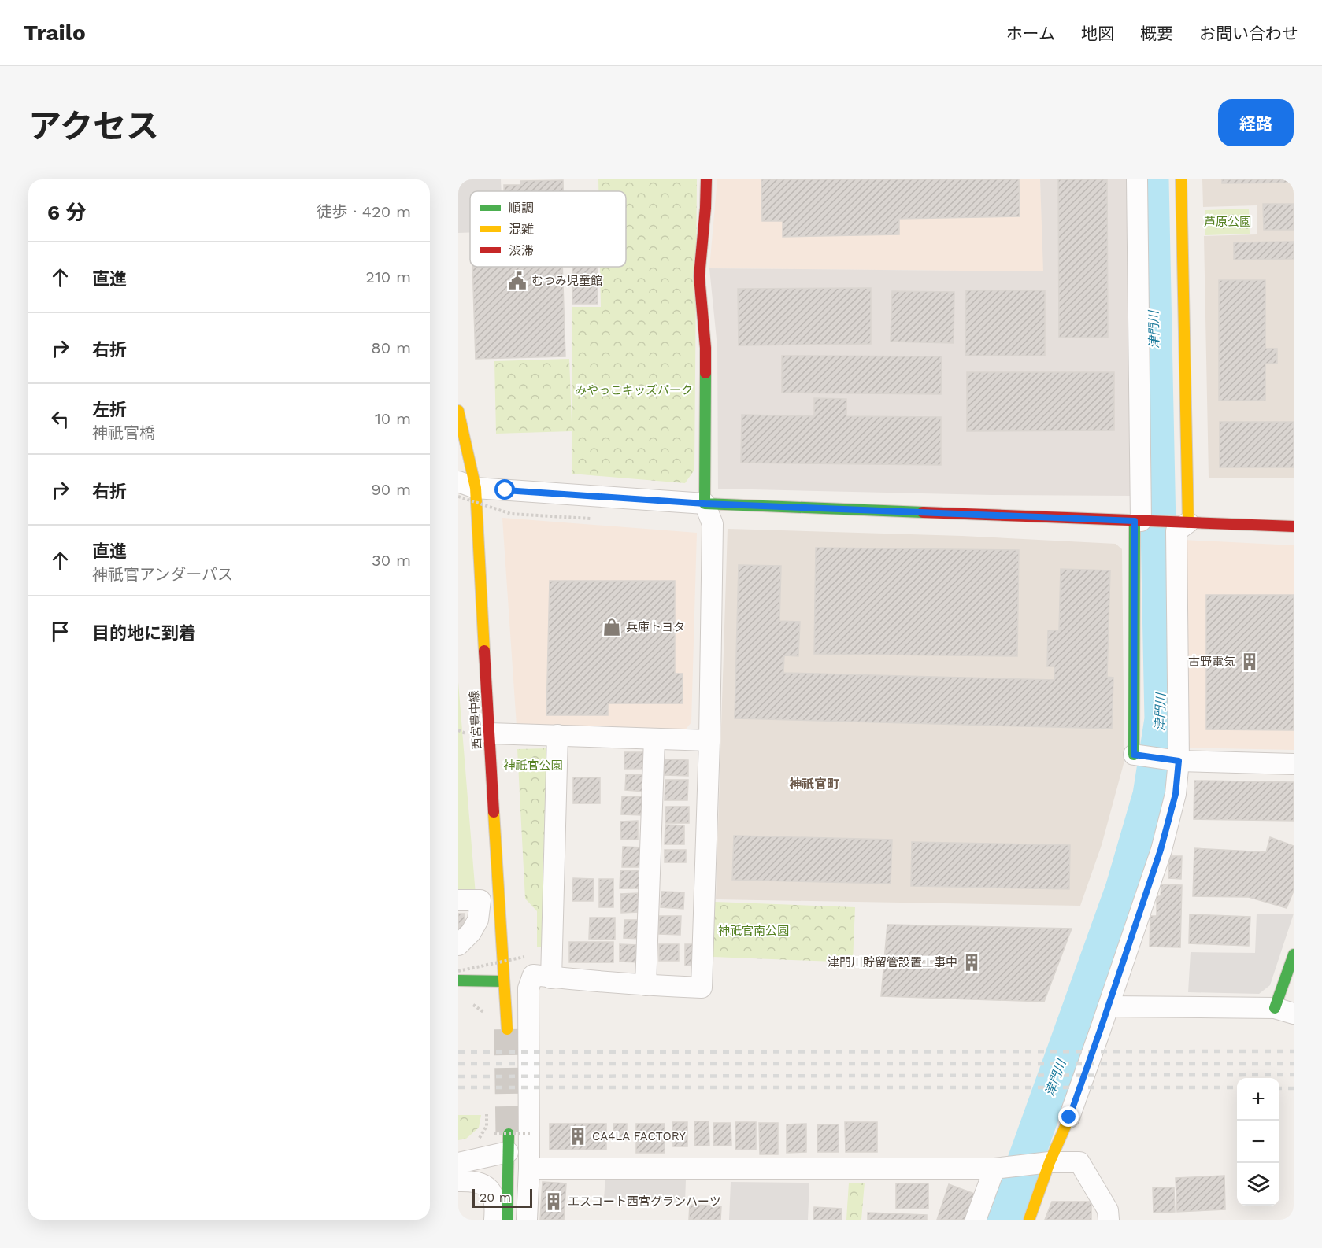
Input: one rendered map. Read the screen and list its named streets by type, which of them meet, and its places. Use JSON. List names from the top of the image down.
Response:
{
  "streets": {
    "street": ["西宮豊中線"]
  },
  "districts": ["神祇官町"],
  "water": ["津門川"],
  "parks": [
    "芦原公園",
    "みやっこキッズパーク",
    "神祇官公園",
    "神祇官南公園"
  ],
  "places": {
    "public building": ["むつみ児童館"],
    "shop": ["兵庫トヨタ"],
    "building": [
      "古野電気",
      "津門川貯留管設置工事中",
      "CA4LA FACTORY",
      "エスコート西宮グランハーツ"
    ]
  },
  "legend": ["順調", "混雑", "渋滞"],
  "scale_bar": "20 m",
  "page": {
    "header": "Trailo",
    "nav": [
      "ホーム",
      "地図",
      "概要",
      "お問い合わせ"
    ],
    "title": "アクセス",
    "buttons": "経路",
    "heading": ["6 分", "徒歩 · 420 m"],
    "list": [
      ["直進", "210 m"],
      ["右折", "80 m"],
      ["左折", "神祇官橋", "10 m"],
      ["右折", "90 m"],
      ["直進", "神祇官アンダーパス", "30 m"],
      "目的地に到着"
    ],
    "map_buttons": ["+", "−"],
    "scale": "20 m"
  }
}
